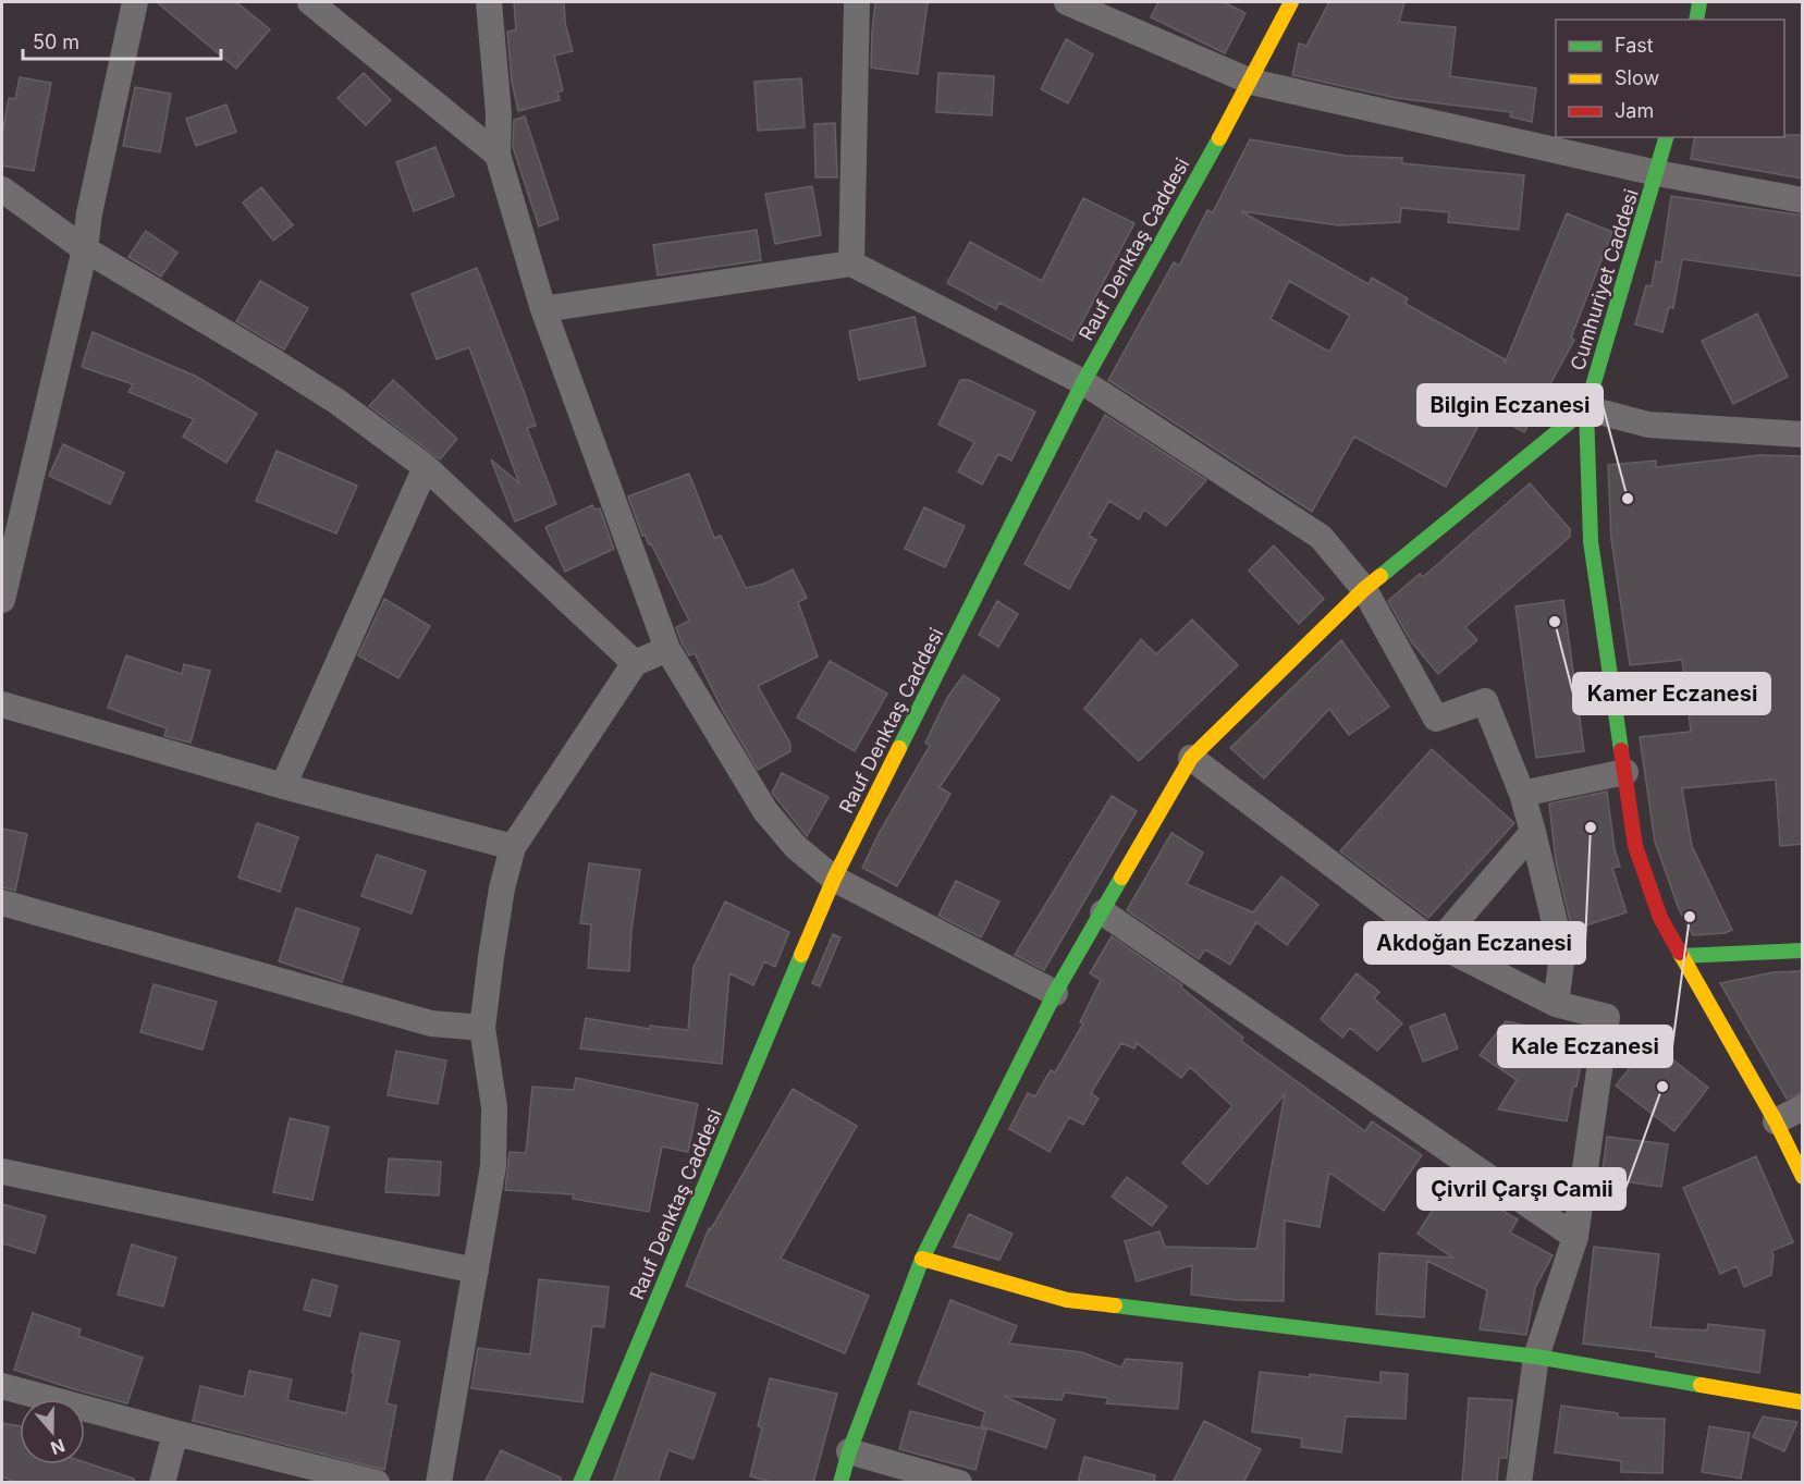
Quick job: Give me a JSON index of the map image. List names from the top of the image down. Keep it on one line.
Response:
{"streets":{"street":["Rauf Denktaş Caddesi","Cumhuriyet Caddesi"]},"places":["Bilgin Eczanesi","Kamer Eczanesi","Akdoğan Eczanesi","Kale Eczanesi","Çivril Çarşı Camii"],"legend":["Fast","Slow","Jam"],"scale_bar":"50 m","north":"bottom"}
